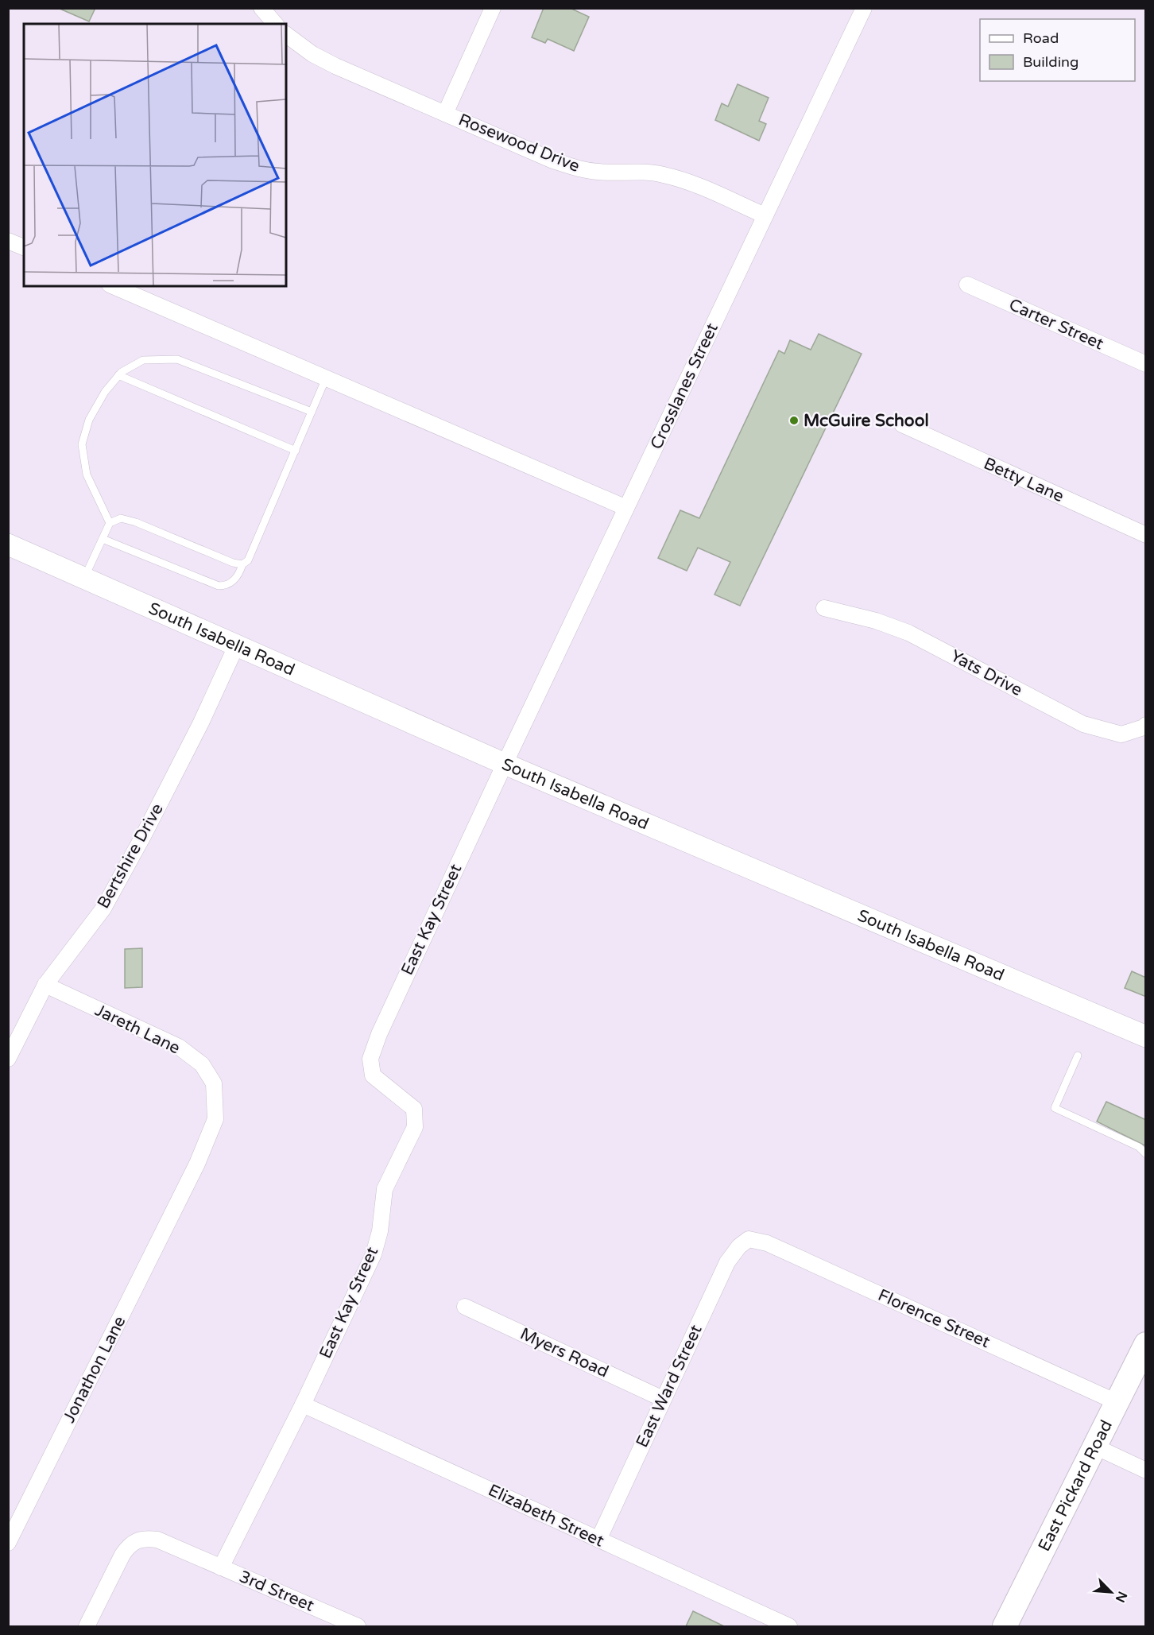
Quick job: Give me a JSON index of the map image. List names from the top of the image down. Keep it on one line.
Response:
{"streets":{"main road":["South Isabella Road","East Pickard Road"],"street":["Rosewood Drive","Carter Street","Crosslanes Street","Betty Lane","Yats Drive","Bertshire Drive","East Kay Street","Jareth Lane","Florence Street","Myers Road","Jonathon Lane","East Ward Street","Elizabeth Street","3rd Street"]},"crossings":[["Rosewood Drive","Crosslanes Street"],["Crosslanes Street","South Isabella Road"],["Crosslanes Street","East Kay Street"],["South Isabella Road","Bertshire Drive"],["South Isabella Road","East Kay Street"],["Bertshire Drive","Jareth Lane"],["East Kay Street","Elizabeth Street"],["East Kay Street","3rd Street"],["Jareth Lane","Jonathon Lane"],["Florence Street","East Ward Street"],["Florence Street","East Pickard Road"],["Myers Road","East Ward Street"],["East Ward Street","Elizabeth Street"]],"places":["McGuire School"],"legend":["Road","Building"],"north":"bottom right"}
